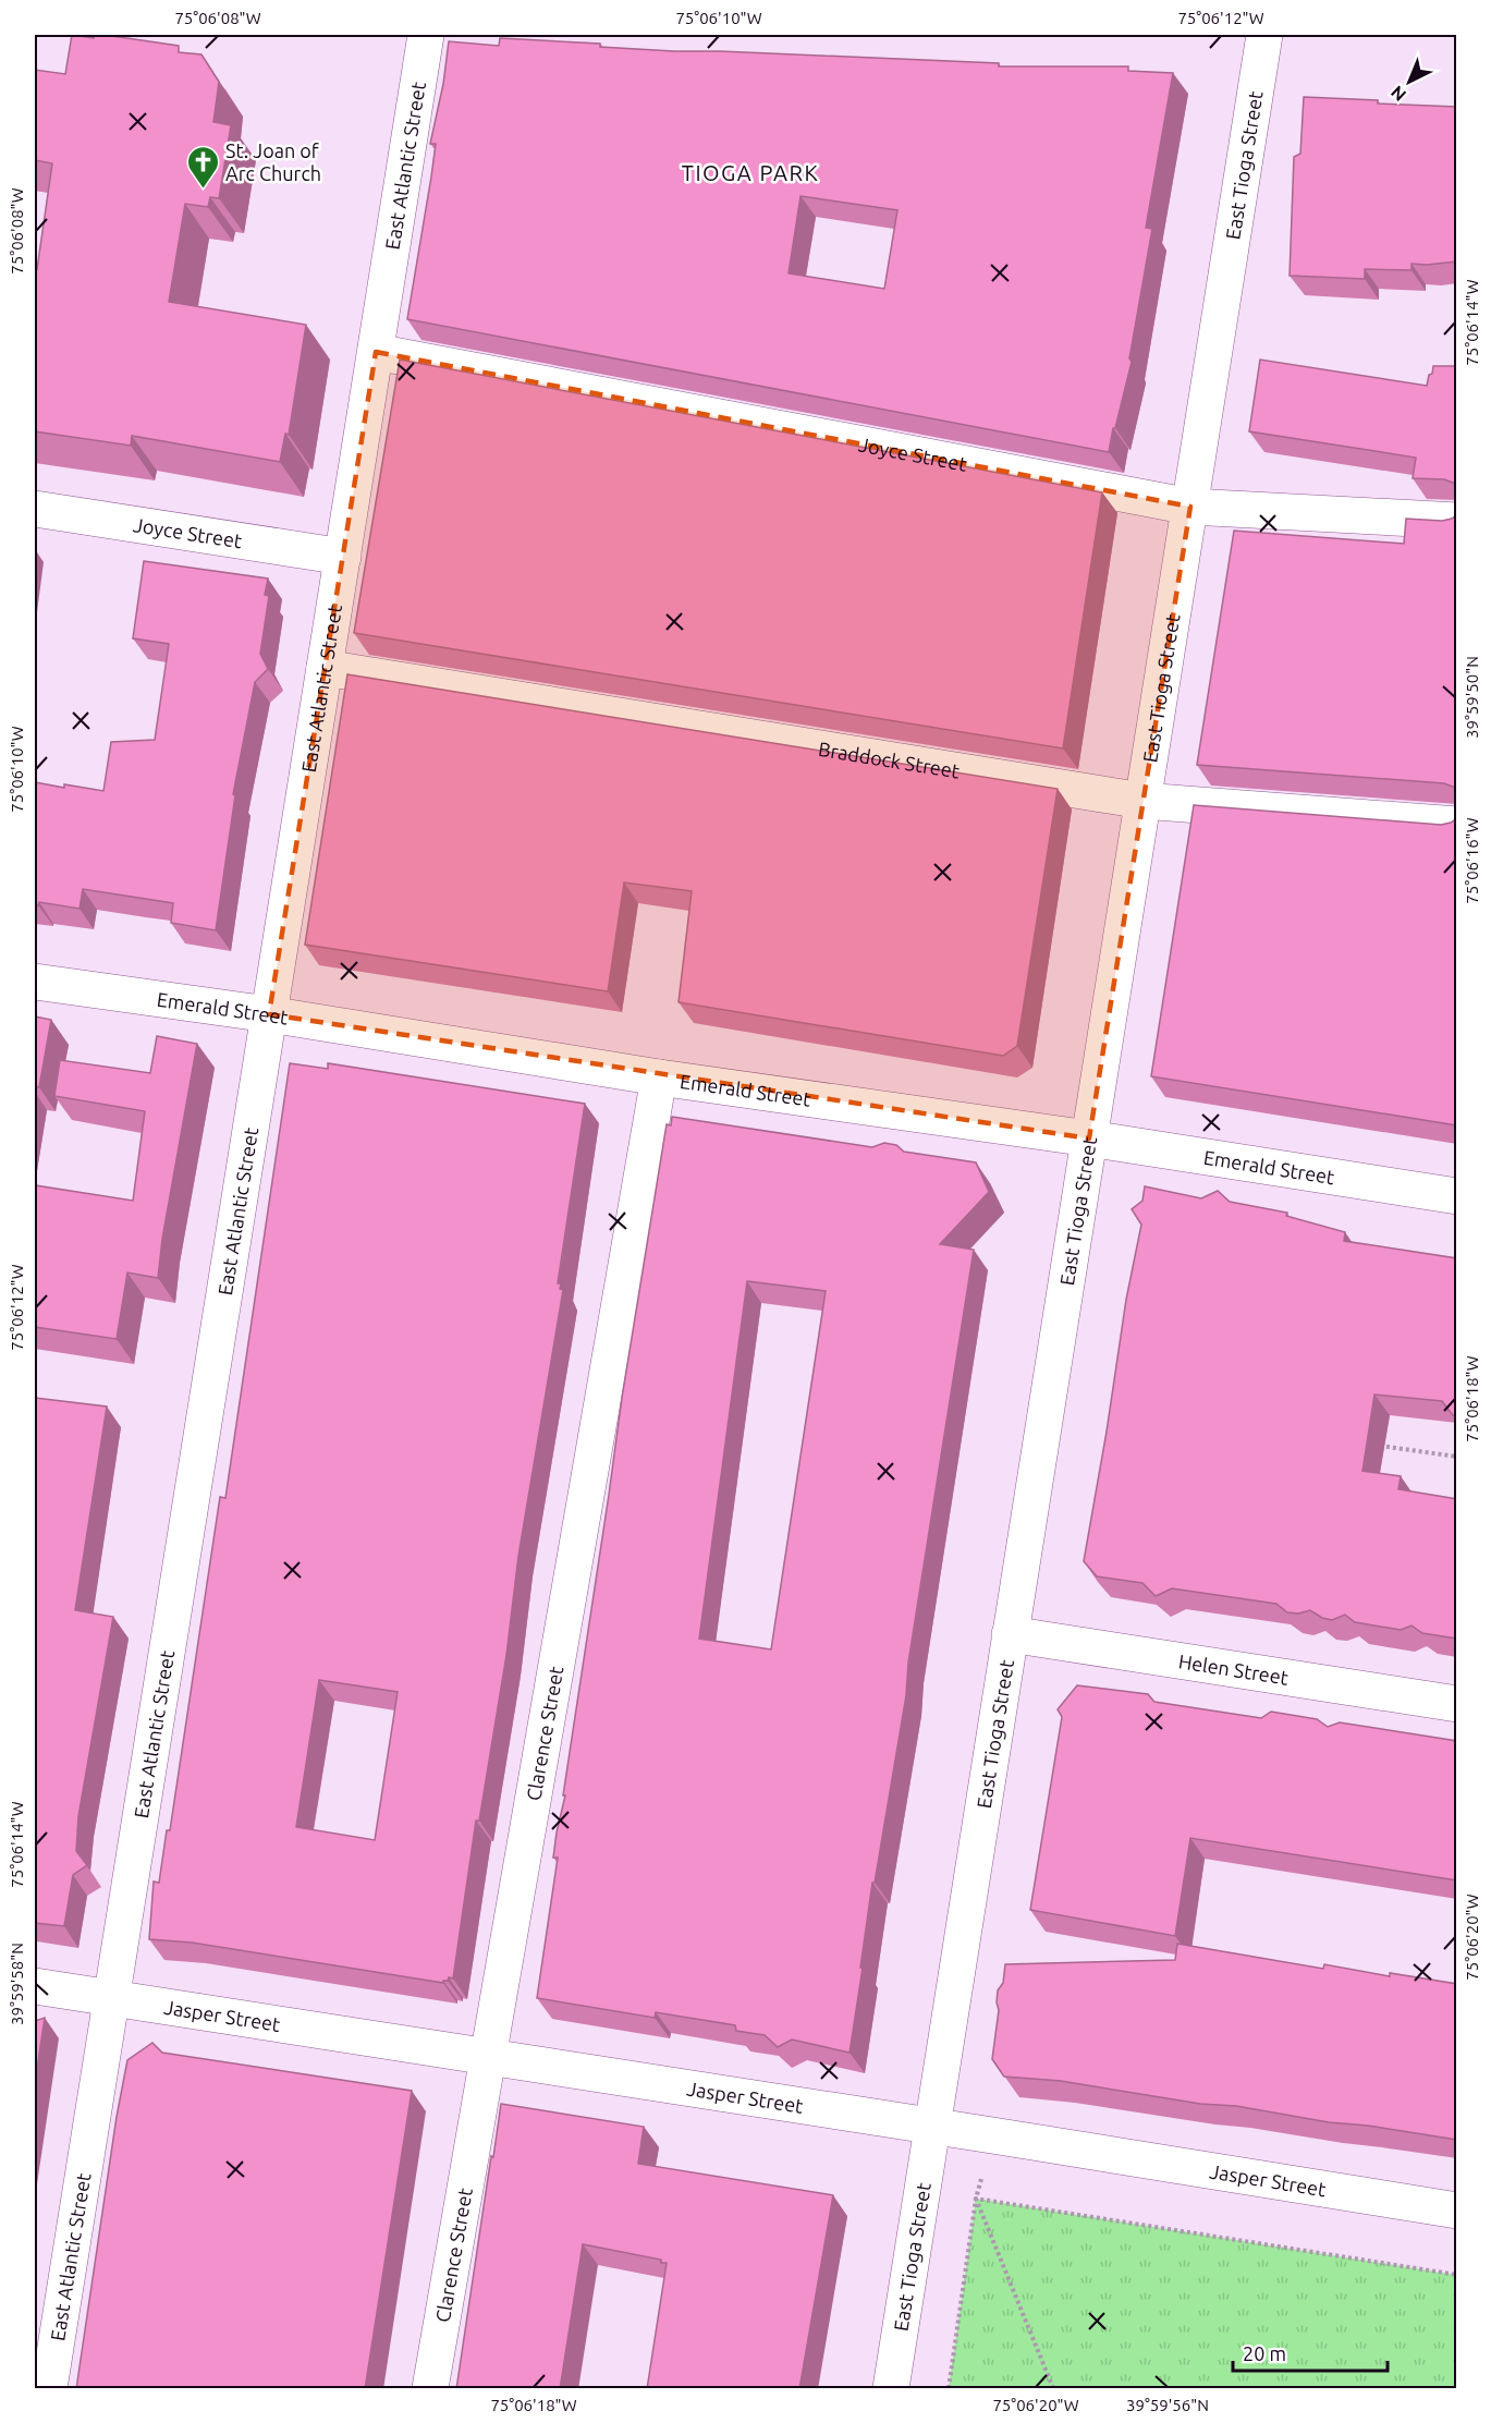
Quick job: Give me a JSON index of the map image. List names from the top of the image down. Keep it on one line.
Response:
{"streets":{"street":["East Atlantic Street","East Tioga Street","Joyce Street","Braddock Street","Emerald Street","Helen Street","Clarence Street","Jasper Street"]},"crossings":[["East Atlantic Street","Joyce Street"],["East Atlantic Street","Braddock Street"],["East Atlantic Street","Emerald Street"],["East Atlantic Street","Jasper Street"],["East Tioga Street","Joyce Street"],["East Tioga Street","Braddock Street"],["East Tioga Street","Emerald Street"],["East Tioga Street","Helen Street"],["East Tioga Street","Jasper Street"],["Emerald Street","Clarence Street"],["Clarence Street","Jasper Street"]],"districts":["TIOGA PARK"],"places":{"church":["St. Joan of Arc Church"]},"scale_bar":"20 m","north":"bottom left","coordinates":["75°06'08\"W","75°06'10\"W","75°06'12\"W","75°06'14\"W","39°59'50\"N","75°06'16\"W","75°06'18\"W","75°06'20\"W","39°59'58\"N","39°59'56\"N"]}
